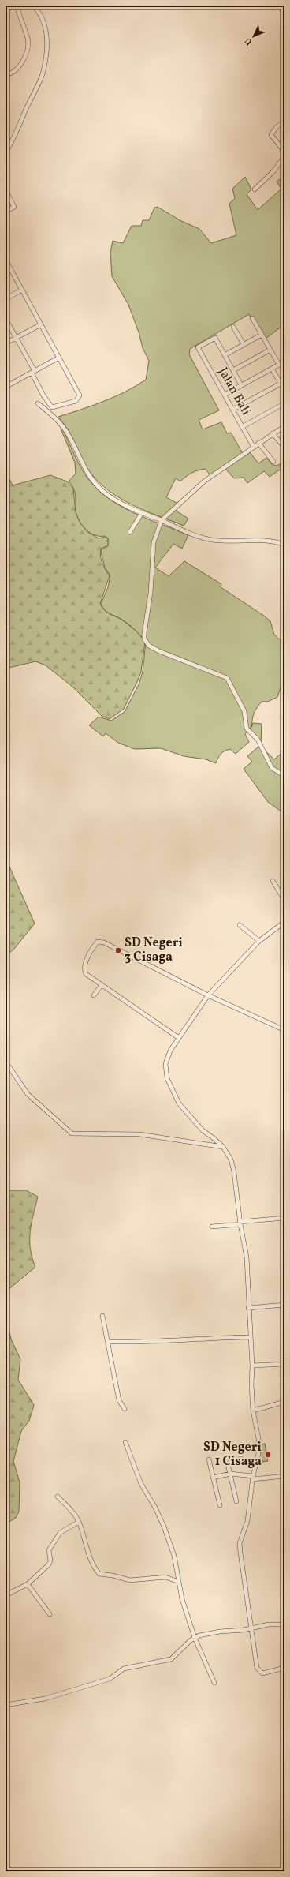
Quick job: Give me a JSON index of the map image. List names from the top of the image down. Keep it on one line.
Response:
{"streets":{"street":["Jalan Bali"]},"places":["SD Negeri 3 Cisaga","SD Negeri 1 Cisaga"],"north":"bottom left"}
